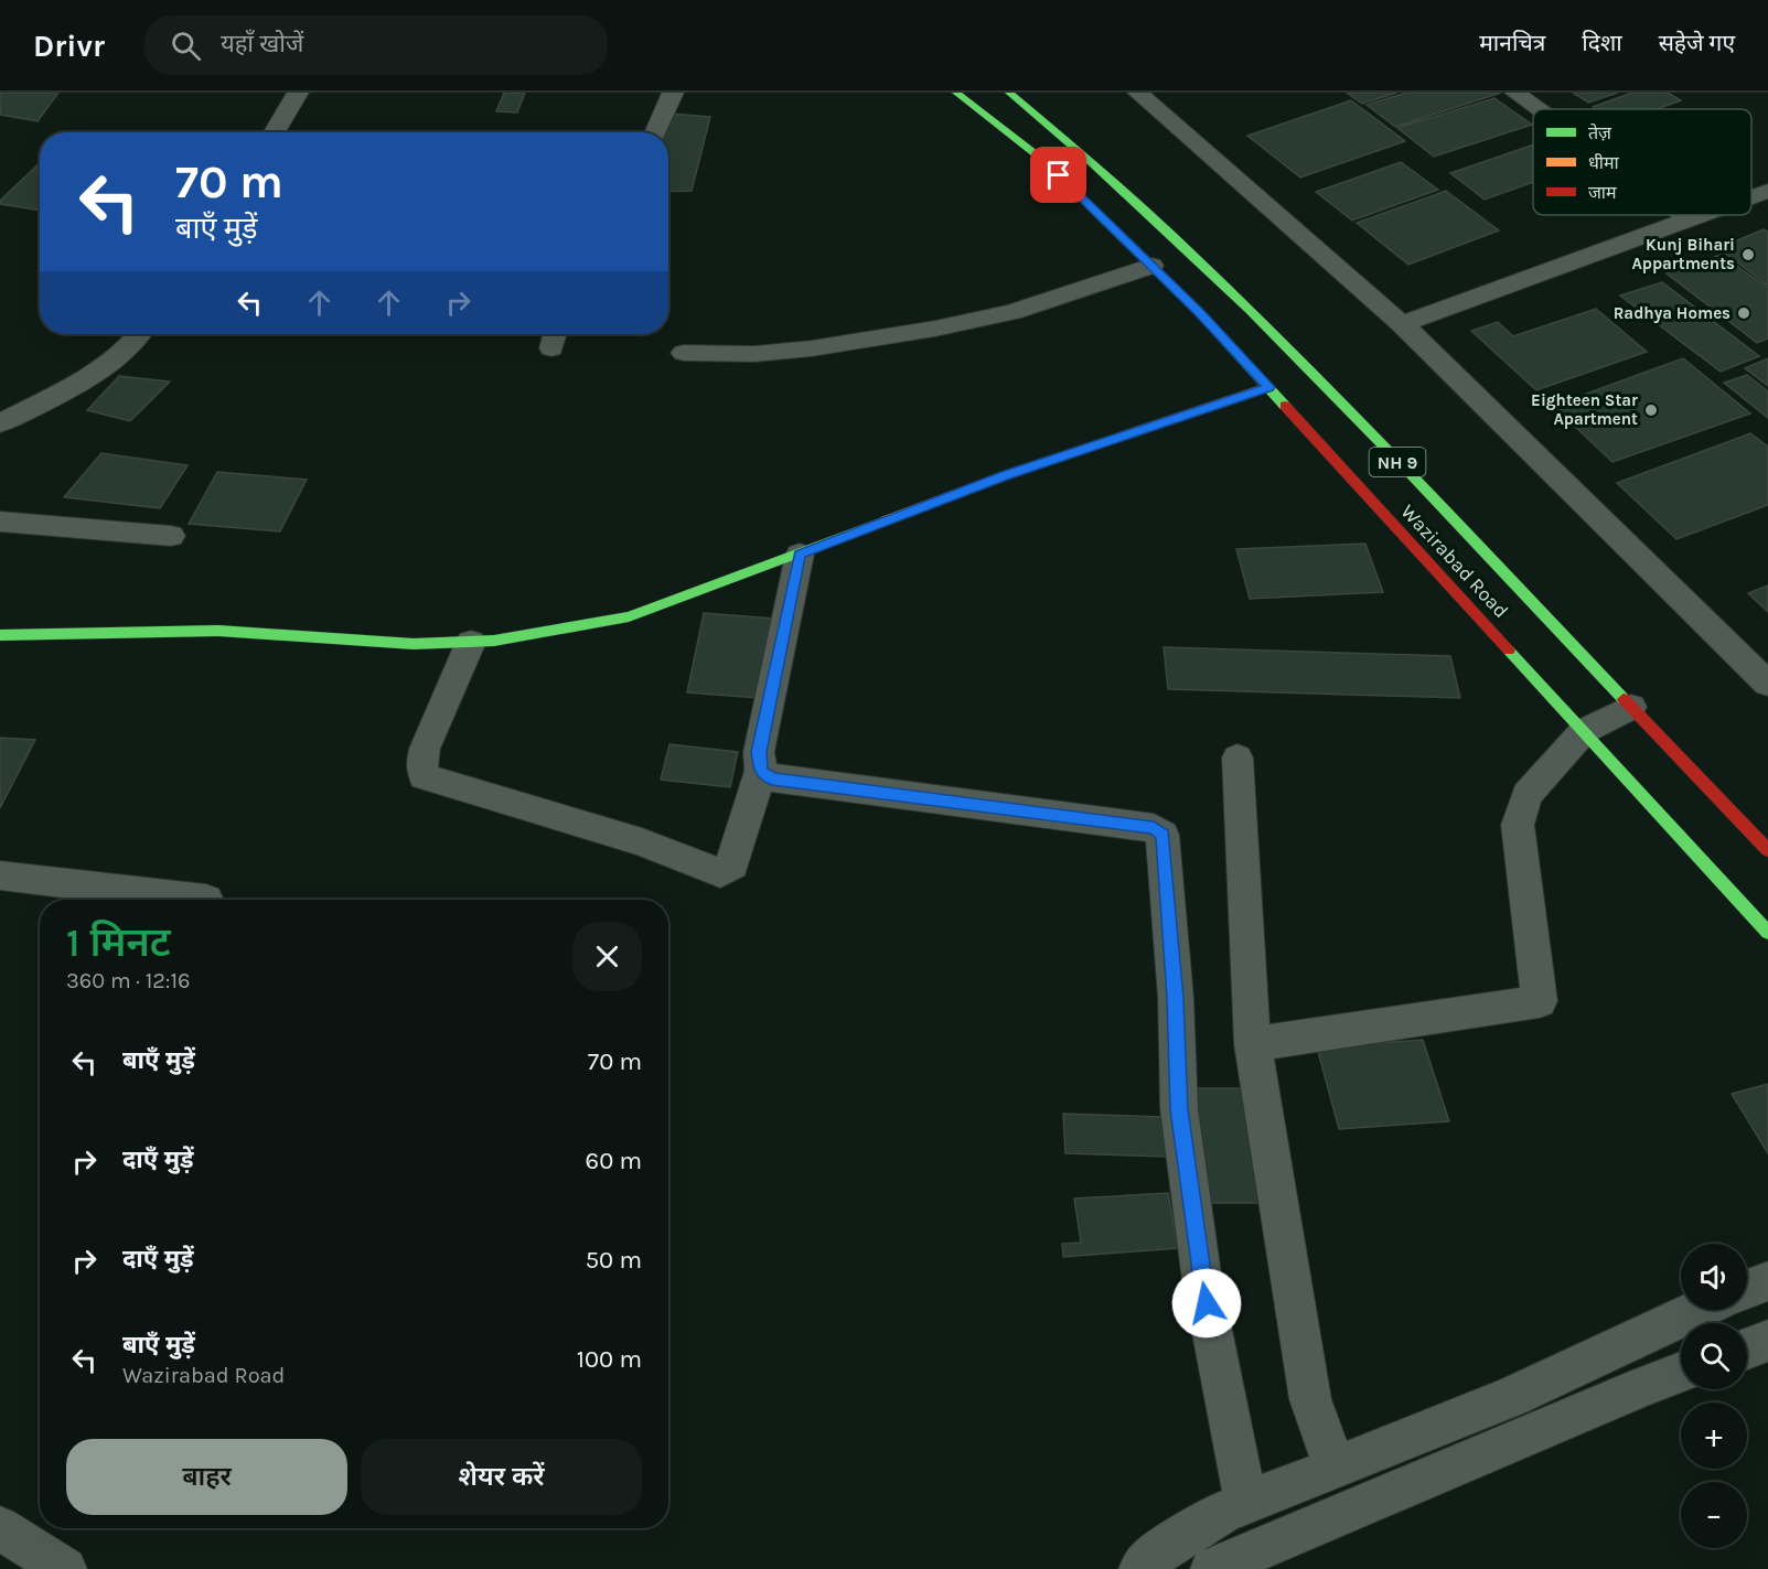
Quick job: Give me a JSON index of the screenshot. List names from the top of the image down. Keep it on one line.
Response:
{"streets":{"main road":["NH 9","Wazirabad Road"]},"places":["Kunj Bihari Appartments","Radhya Homes","Eighteen Star Apartment"],"legend":["तेज़","धीमा","जाम"],"page":{"header":"Drivr","search":"यहाँ खोजें","nav":["मानचित्र","दिशा","सहेजे गए"],"turn":["70 m","बाएँ मुड़ें"],"heading":["1 मिनट","360 m · 12:16"],"list":[{"name":"बाएँ मुड़ें","value":"70 m"},{"name":"दाएँ मुड़ें","value":"60 m"},{"name":"दाएँ मुड़ें","value":"50 m"},{"name":"बाएँ मुड़ें","note":"Wazirabad Road","value":"100 m"}],"map_buttons":["+","−"],"buttons":["बाहर","शेयर करें"]}}
